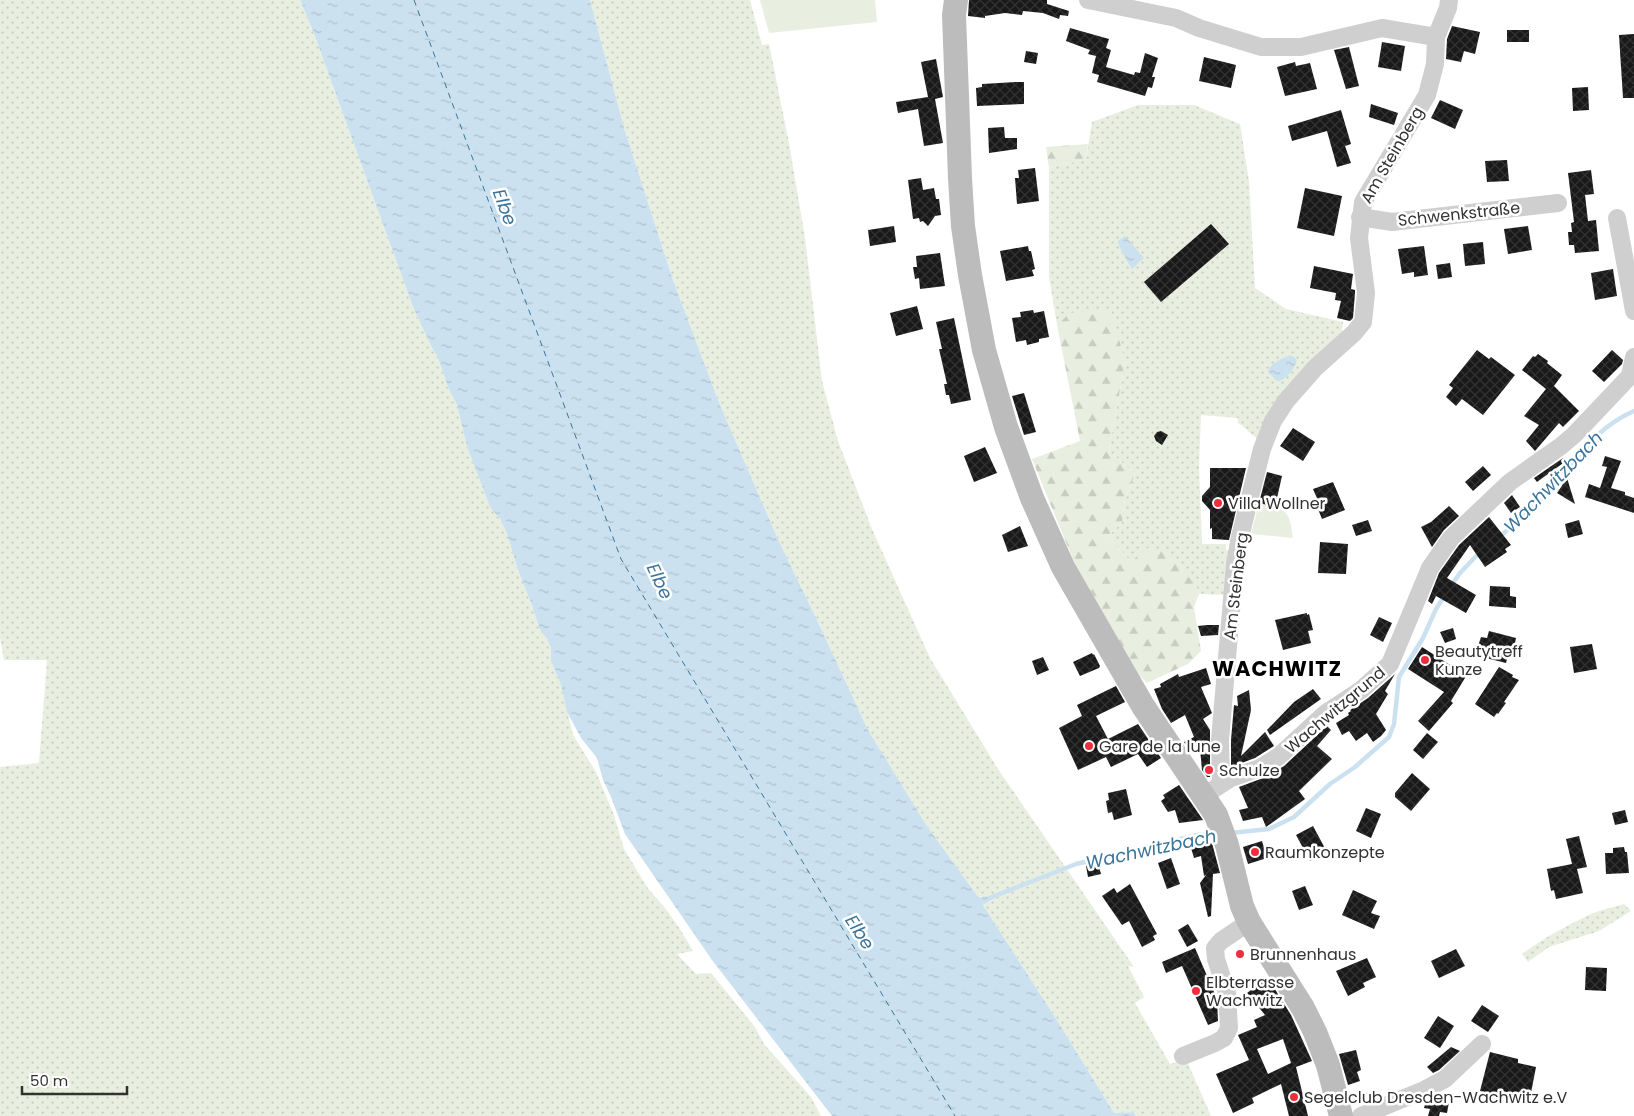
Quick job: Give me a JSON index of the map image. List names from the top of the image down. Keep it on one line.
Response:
{"streets":{"street":["Am Steinberg","Schwenkstraße","Wachwitzgrund"]},"crossings":[["Am Steinberg","Schwenkstraße"],["Am Steinberg","Wachwitzgrund"]],"districts":["WACHWITZ"],"water":["Elbe","Wachwitzbach"],"places":["Villa Wollner","Beautytreff Kunze","Gare de la lune","Schulze","Raumkonzepte","Brunnenhaus","Elbterrasse Wachwitz","Segelclub Dresden-Wachwitz e.V"],"scale_bar":"50 m"}
